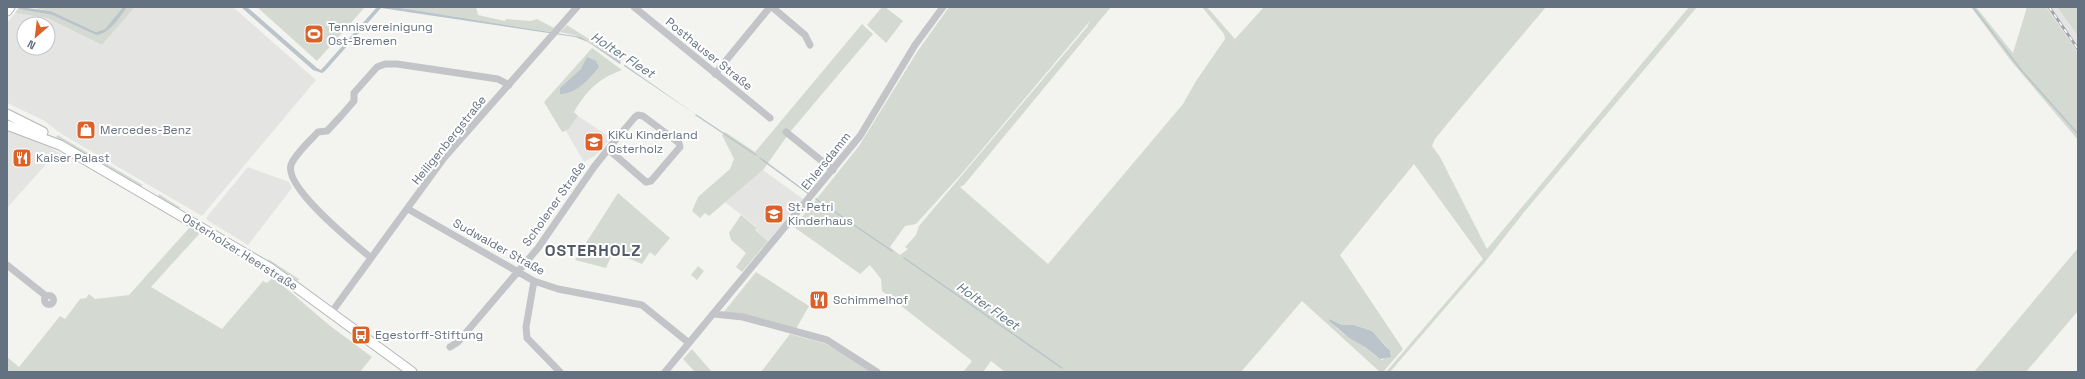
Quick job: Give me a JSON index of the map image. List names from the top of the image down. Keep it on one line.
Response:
{"streets":{"main road":["Osterholzer Heerstraße"],"street":["Posthauser Straße","Heiligenbergstraße","Ehlersdamm","Scholener Straße","Sudwalder Straße"]},"crossings":[["Heiligenbergstraße","Sudwalder Straße"],["Heiligenbergstraße","Osterholzer Heerstraße"],["Ehlersdamm","Sudwalder Straße"],["Scholener Straße","Sudwalder Straße"]],"districts":["OSTERHOLZ"],"water":["Holter Fleet"],"places":{"sports":["Tennisvereinigung Ost-Bremen"],"shop":["Mercedes-Benz"],"school or university":["KiKu Kinderland Osterholz","St. Petri Kinderhaus"],"restaurant":["Kaiser Palast","Schimmelhof"],"bus stop":["Egestorff-Stiftung"]},"north":"bottom left"}
